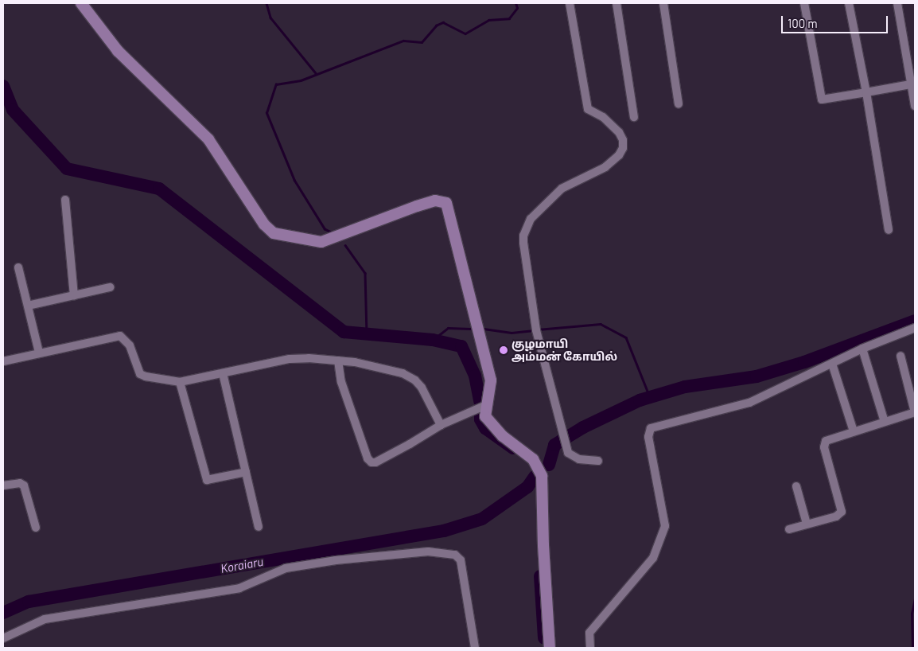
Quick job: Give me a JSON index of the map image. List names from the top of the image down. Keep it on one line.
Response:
{"water":["Koraiaru"],"places":["குழமாயி அம்மன் கோயில்"],"scale_bar":"100 m"}
